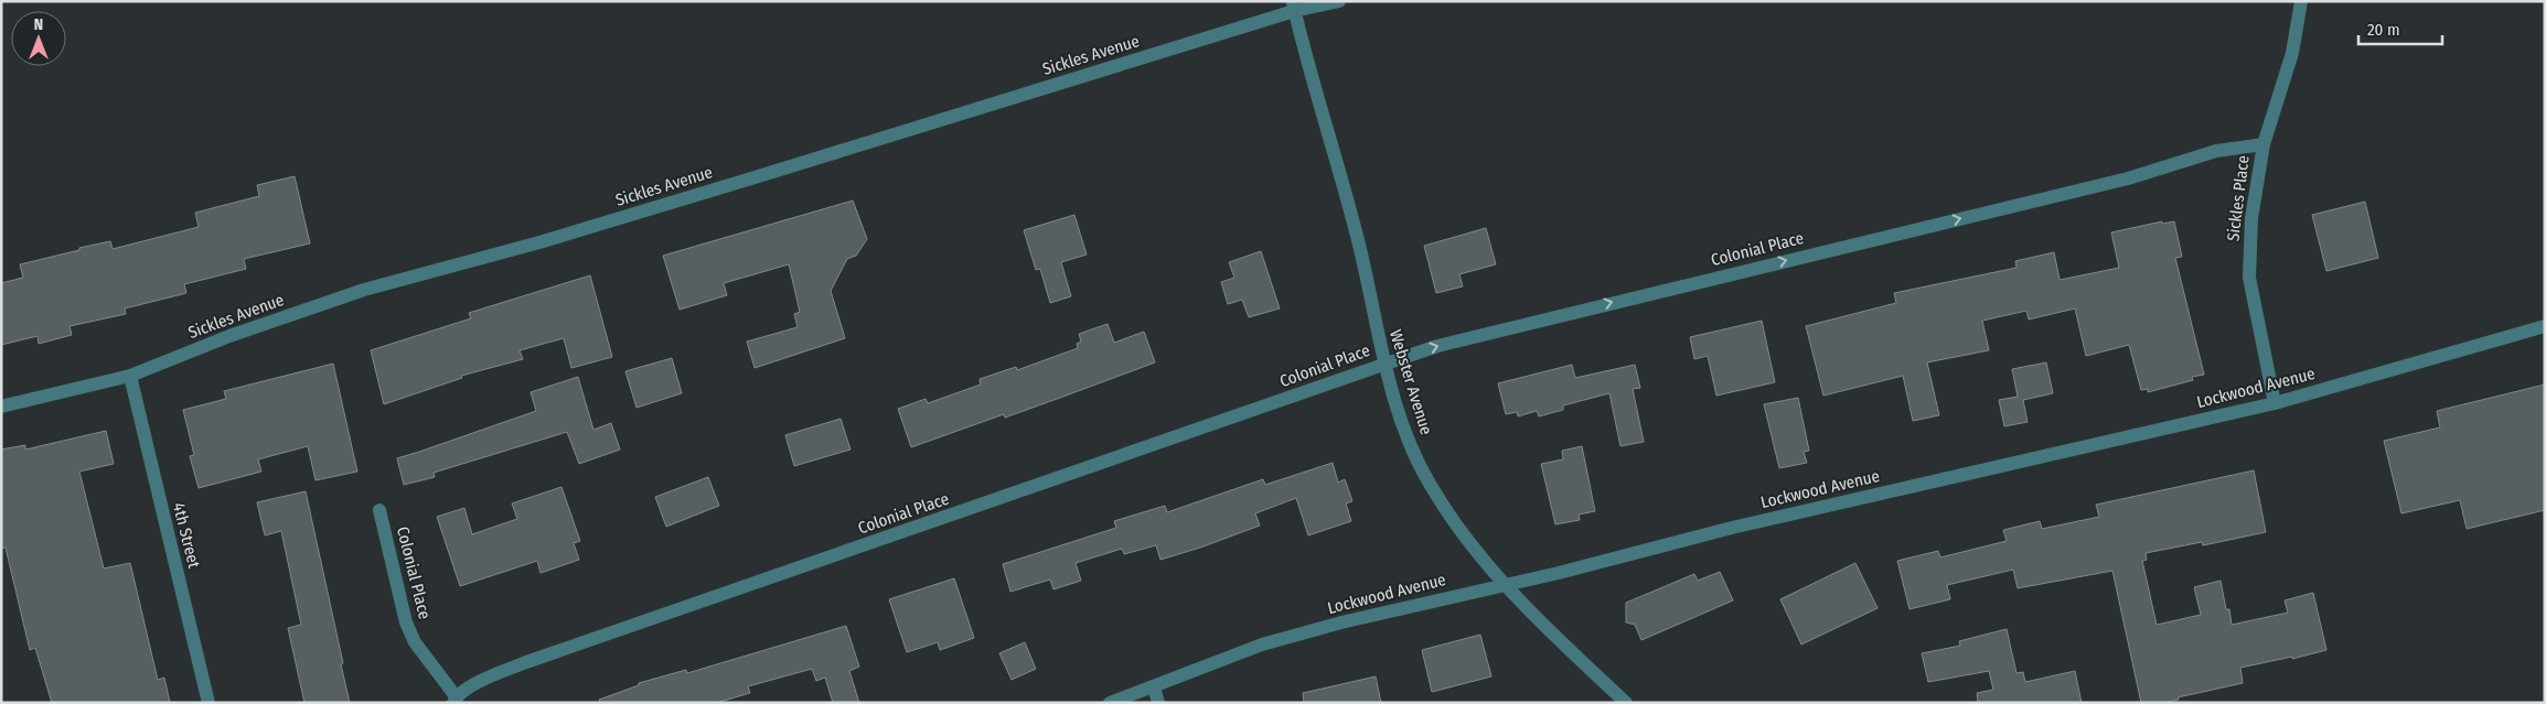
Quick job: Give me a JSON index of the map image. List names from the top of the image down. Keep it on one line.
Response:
{"streets":{"street":["Sickles Avenue","Sickles Place","Colonial Place","Webster Avenue","Lockwood Avenue","4th Street"]},"crossings":[["Sickles Avenue","Webster Avenue"],["Sickles Avenue","4th Street"],["Sickles Place","Colonial Place"],["Sickles Place","Lockwood Avenue"],["Colonial Place","Webster Avenue"],["Webster Avenue","Lockwood Avenue"]],"one_way":["Colonial Place"],"scale_bar":"20 m","north":"top"}
